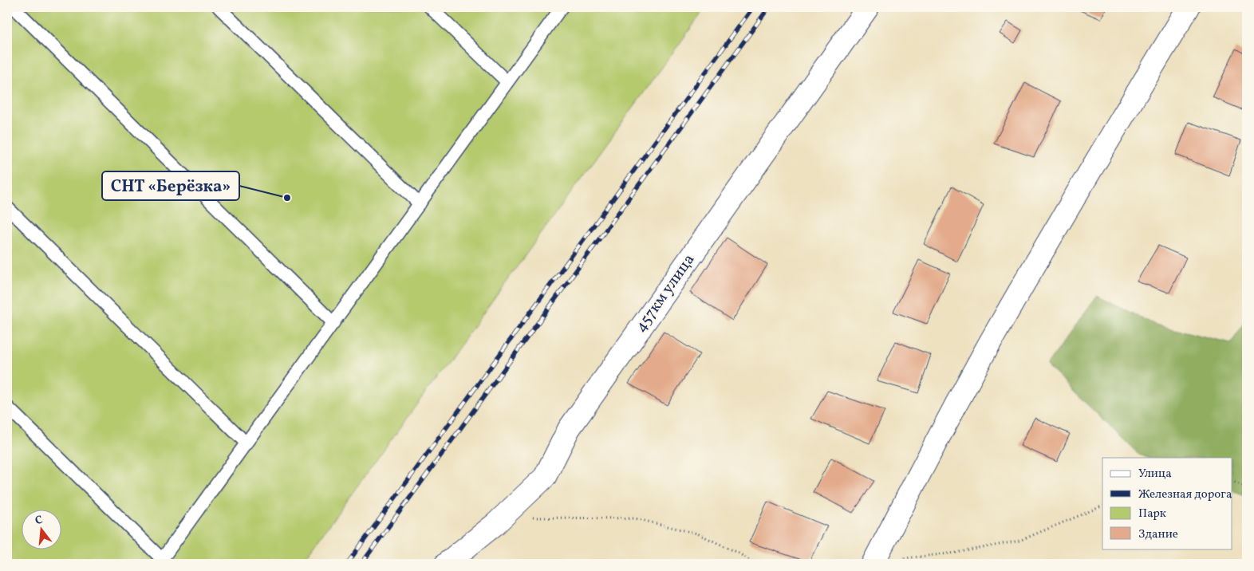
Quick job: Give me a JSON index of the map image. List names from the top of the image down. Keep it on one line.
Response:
{"streets":{"street":["457км улица"]},"places":["СНТ «Берёзка»"],"legend":["Улица","Железная дорога","Парк","Здание"],"north":"top"}
